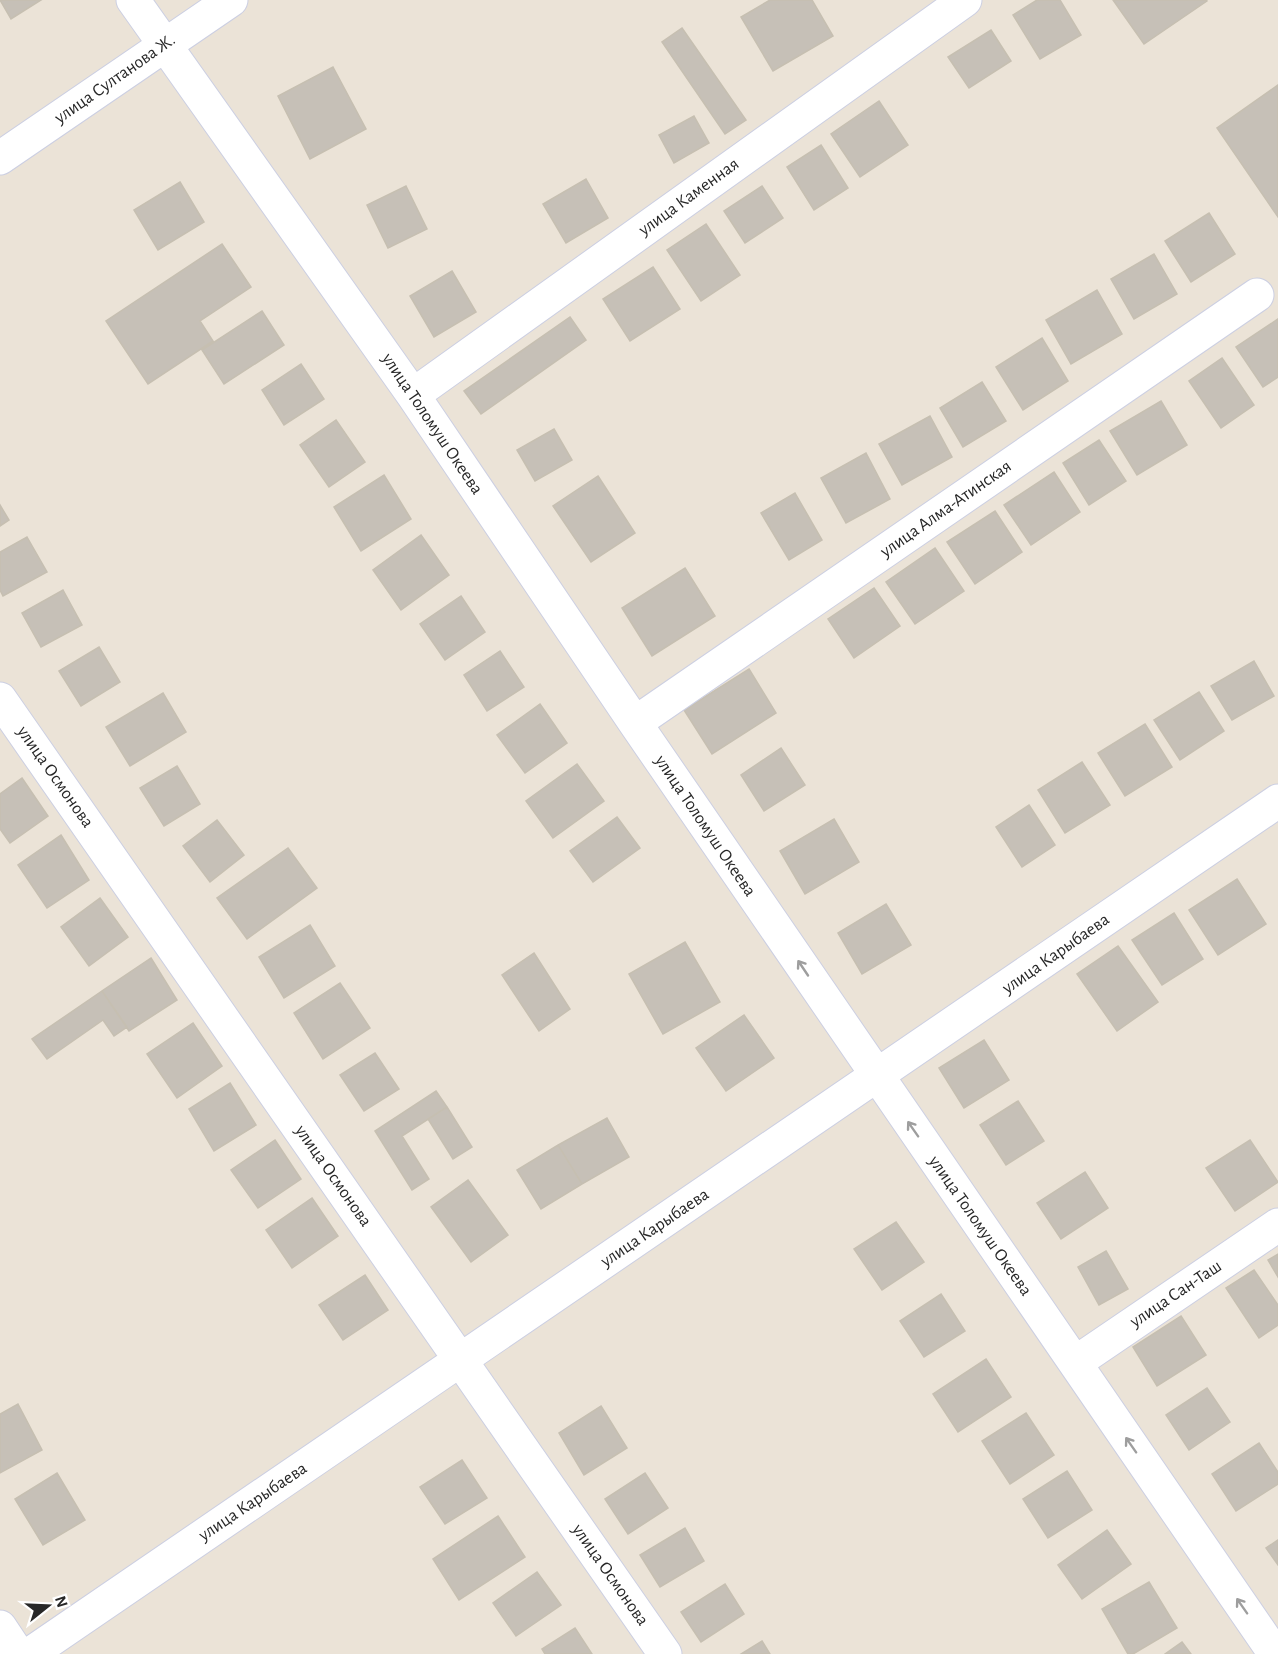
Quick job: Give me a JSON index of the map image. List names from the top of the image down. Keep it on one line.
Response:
{"streets":{"street":["улица Султанова Ж.","улица Каменная","улица Толомуш Океева","улица Алма-Атинская","улица Осмонова","улица Карыбаева","улица Сан-Таш"]},"crossings":[["улица Султанова Ж.","улица Толомуш Океева"],["улица Каменная","улица Толомуш Океева"],["улица Толомуш Океева","улица Алма-Атинская"],["улица Толомуш Океева","улица Карыбаева"],["улица Толомуш Океева","улица Сан-Таш"],["улица Осмонова","улица Карыбаева"]],"one_way":["улица Толомуш Океева"],"north":"right"}
